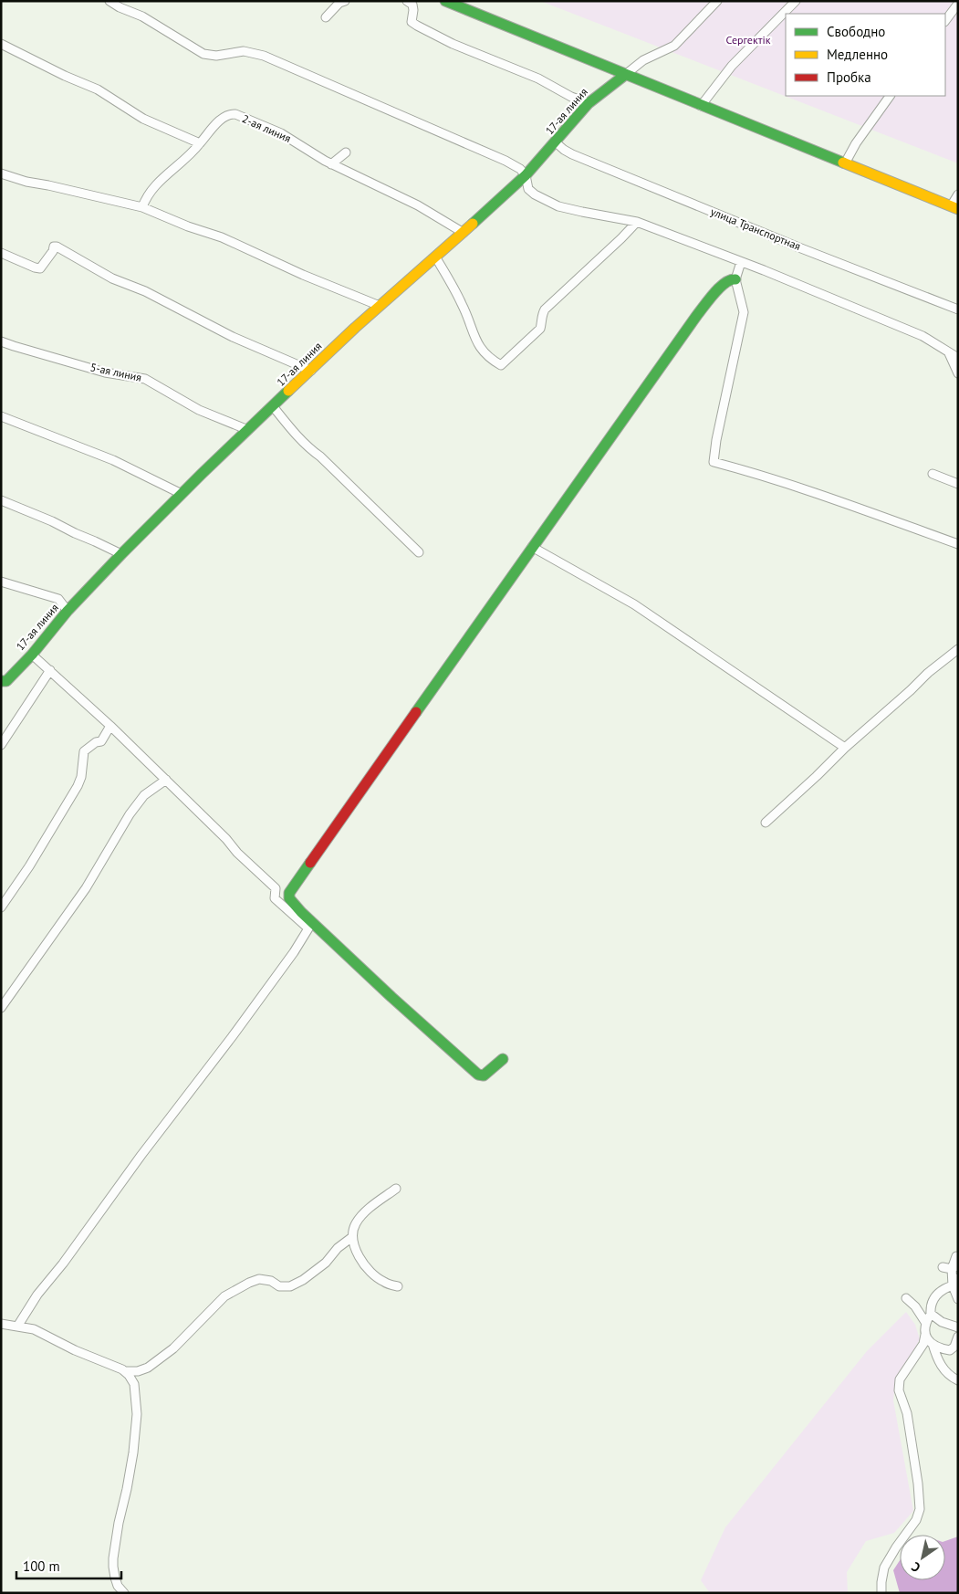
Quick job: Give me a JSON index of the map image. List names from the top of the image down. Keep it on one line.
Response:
{"streets":{"street":["17-ая линия","2-ая линия","улица Транспортная","5-ая линия"]},"crossings":[["17-ая линия","2-ая линия"],["17-ая линия","улица Транспортная"],["17-ая линия","5-ая линия"]],"parks":["Сергектік"],"legend":["Свободно","Медленно","Пробка"],"scale_bar":"100 m","north":"bottom left"}
